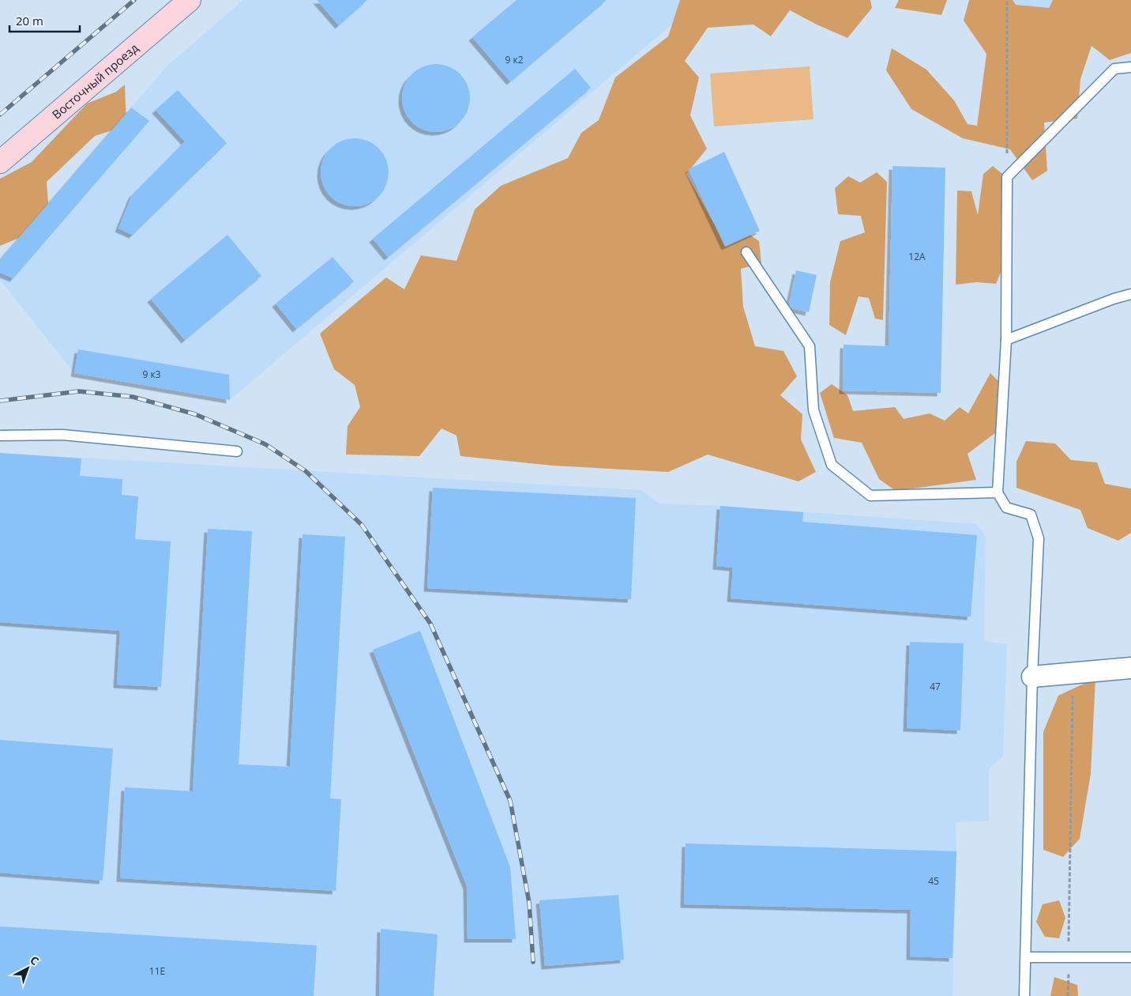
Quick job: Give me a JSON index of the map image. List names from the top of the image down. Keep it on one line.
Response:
{"streets":{"street":["Восточный проезд"]},"house_numbers":["9 к2","12А","9 к3","47","45","11Е"],"scale_bar":"20 m","north":"top right"}
